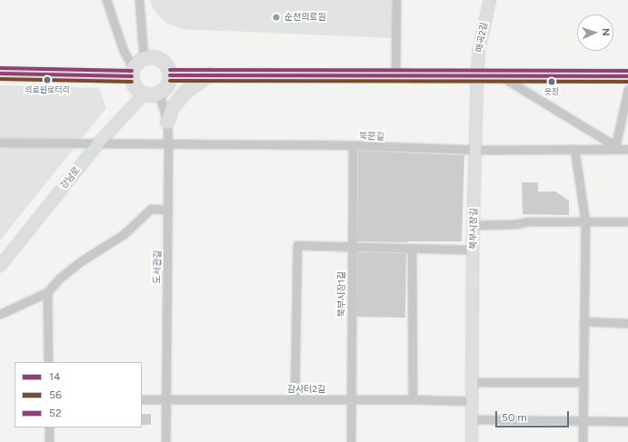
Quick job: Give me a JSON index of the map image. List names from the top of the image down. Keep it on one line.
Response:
{"streets":{"street":["매곡2길","북문길","강남로","북부시장길","도서관길","북부시장1길","감사터2길"]},"crossings":[["매곡2길","북부시장길"],["북문길","강남로"],["북문길","북부시장길"],["북문길","도서관길"],["북문길","북부시장1길"],["강남로","도서관길"],["북부시장길","감사터2길"],["도서관길","감사터2길"],["북부시장1길","감사터2길"]],"places":["순천의료원","의료원로터리","웃장"],"lines":["transit line 52","transit line 14","transit line 56"],"legend":["14","56","52"],"scale_bar":"50 m","north":"right"}
